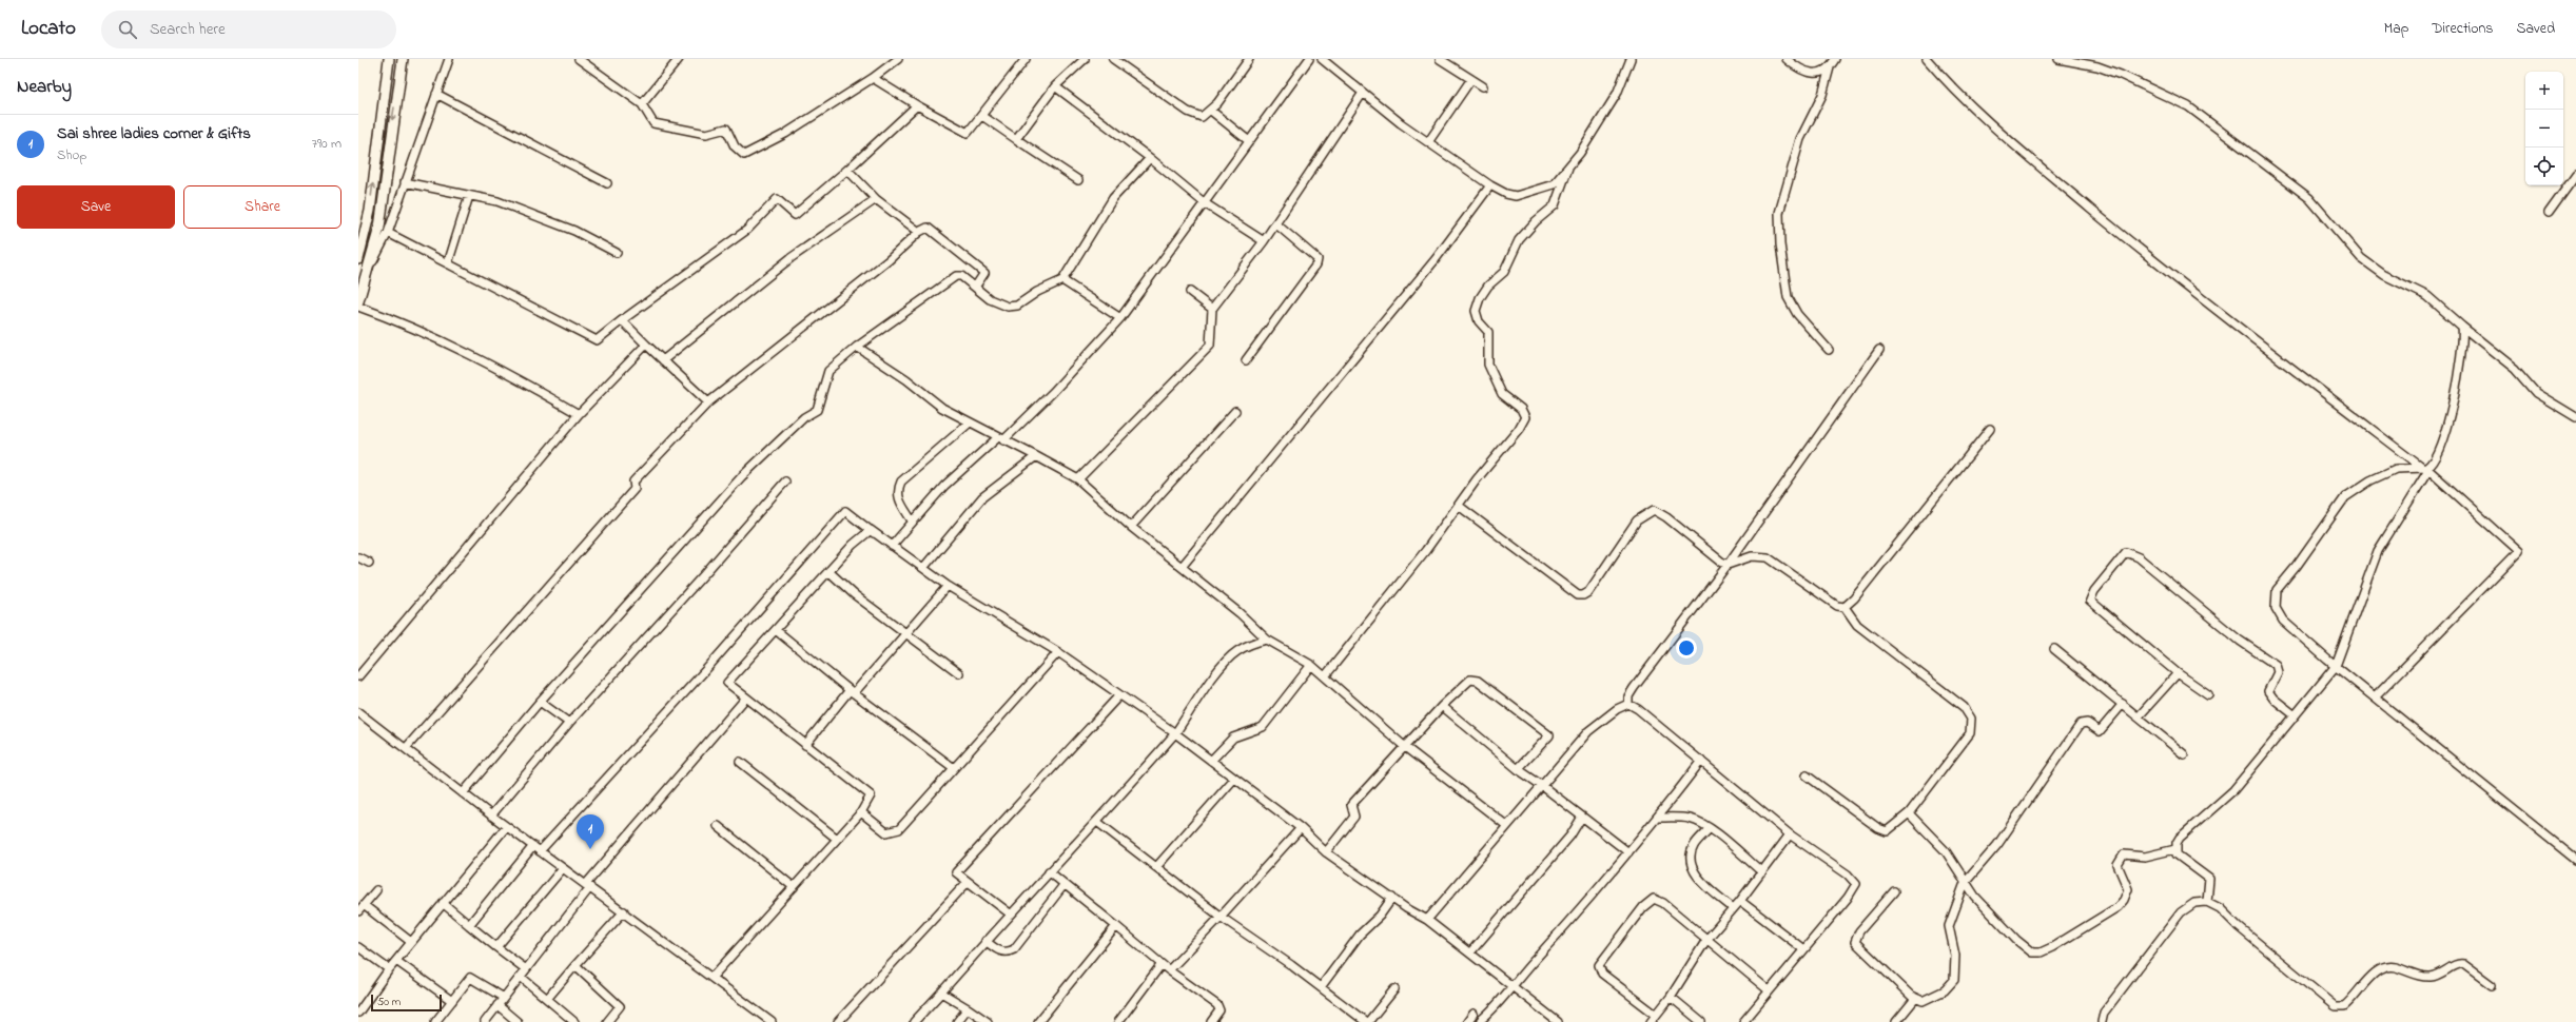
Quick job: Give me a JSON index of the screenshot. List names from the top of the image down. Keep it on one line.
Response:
{"scale_bar":"50 m","page":{"header":"Locato","search":"Search here","nav":["Map","Directions","Saved"],"heading":"Nearby","map_buttons":["+","−"],"list":[{"mark":"1","name":"Sai shree ladies corner & Gifts","note":"Shop","value":"790 m"}],"buttons":["Save","Share"],"pins":"1","scale":"50 m"}}
